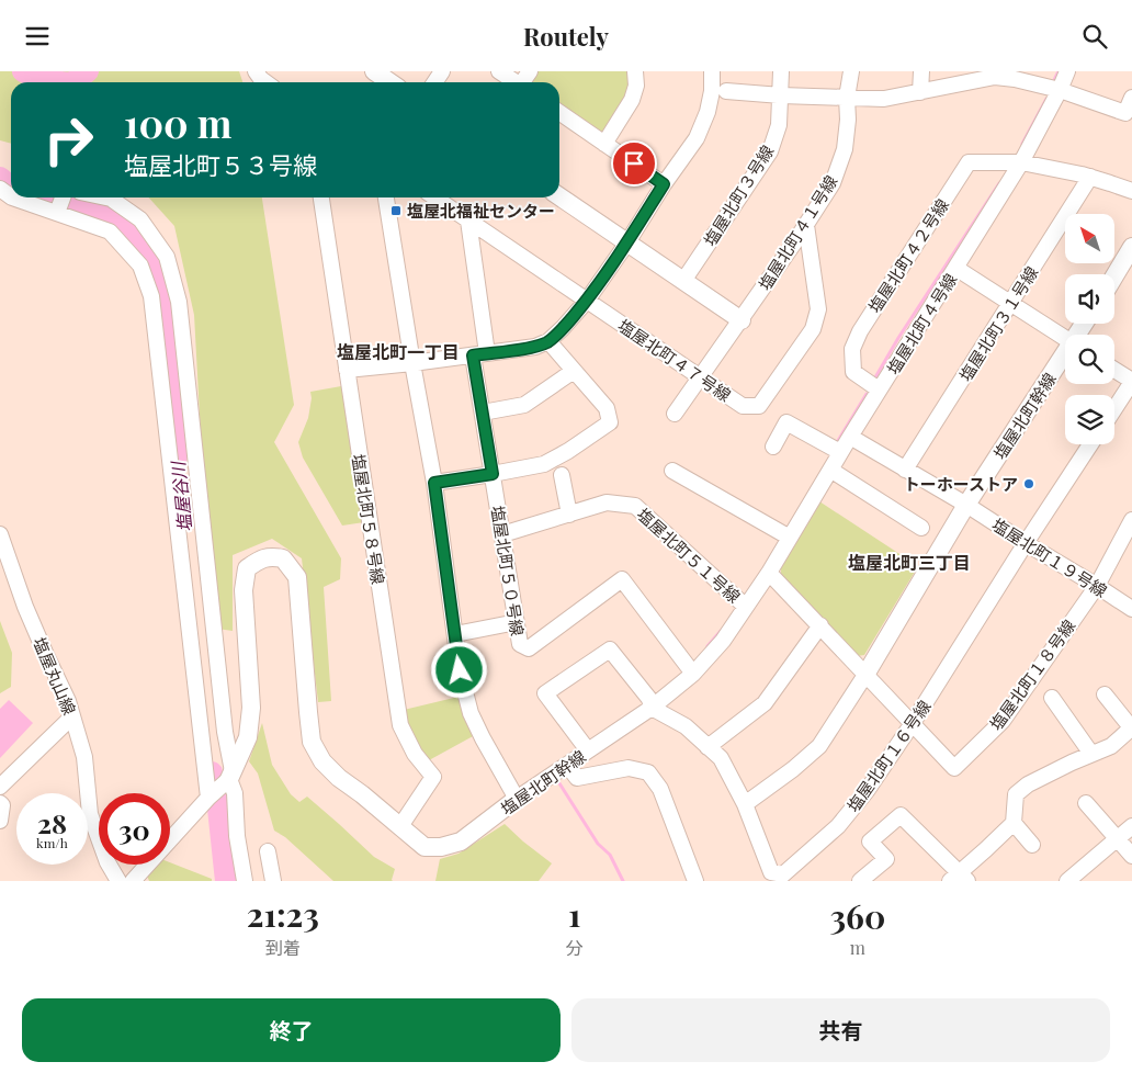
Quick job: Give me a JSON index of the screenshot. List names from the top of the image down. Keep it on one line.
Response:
{"streets":{"street":["塩屋北町３号線","塩屋北町４１号線","塩屋北町４２号線","塩屋北町４号線","塩屋北町３１号線","塩屋北町４７号線","塩屋北町幹線","塩屋北町５８号線","塩屋北町５１号線","塩屋北町１９号線","塩屋北町５０号線","塩屋北町１８号線","塩屋丸山線","塩屋北町１６号線"]},"crossings":[["塩屋北町４１号線","塩屋北町４７号線"],["塩屋北町４２号線","塩屋北町４号線"],["塩屋北町４号線","塩屋北町幹線"],["塩屋北町４号線","塩屋北町１９号線"],["塩屋北町３１号線","塩屋北町１９号線"],["塩屋北町４７号線","塩屋北町５０号線"],["塩屋北町幹線","塩屋北町５８号線"],["塩屋北町幹線","塩屋北町５１号線"],["塩屋北町幹線","塩屋北町１９号線"],["塩屋北町幹線","塩屋北町５０号線"],["塩屋北町幹線","塩屋北町１８号線"],["塩屋北町幹線","塩屋北町１６号線"],["塩屋北町５１号線","塩屋北町５０号線"],["塩屋北町１９号線","塩屋北町１８号線"],["塩屋北町１９号線","塩屋北町１６号線"],["塩屋北町１８号線","塩屋北町１６号線"]],"districts":["塩屋北町一丁目","塩屋北町三丁目"],"water":["塩屋谷川"],"places":{"transit":["塩屋北福祉センター"],"other":["トーホーストア"]},"north":"top left","page":{"header":"Routely","turn":["100 m","塩屋北町５３号線"],"speed":"28 km/h","limit":"30","eta":["21:23","到着","1","分","360","m"],"buttons":["終了","共有"]}}
